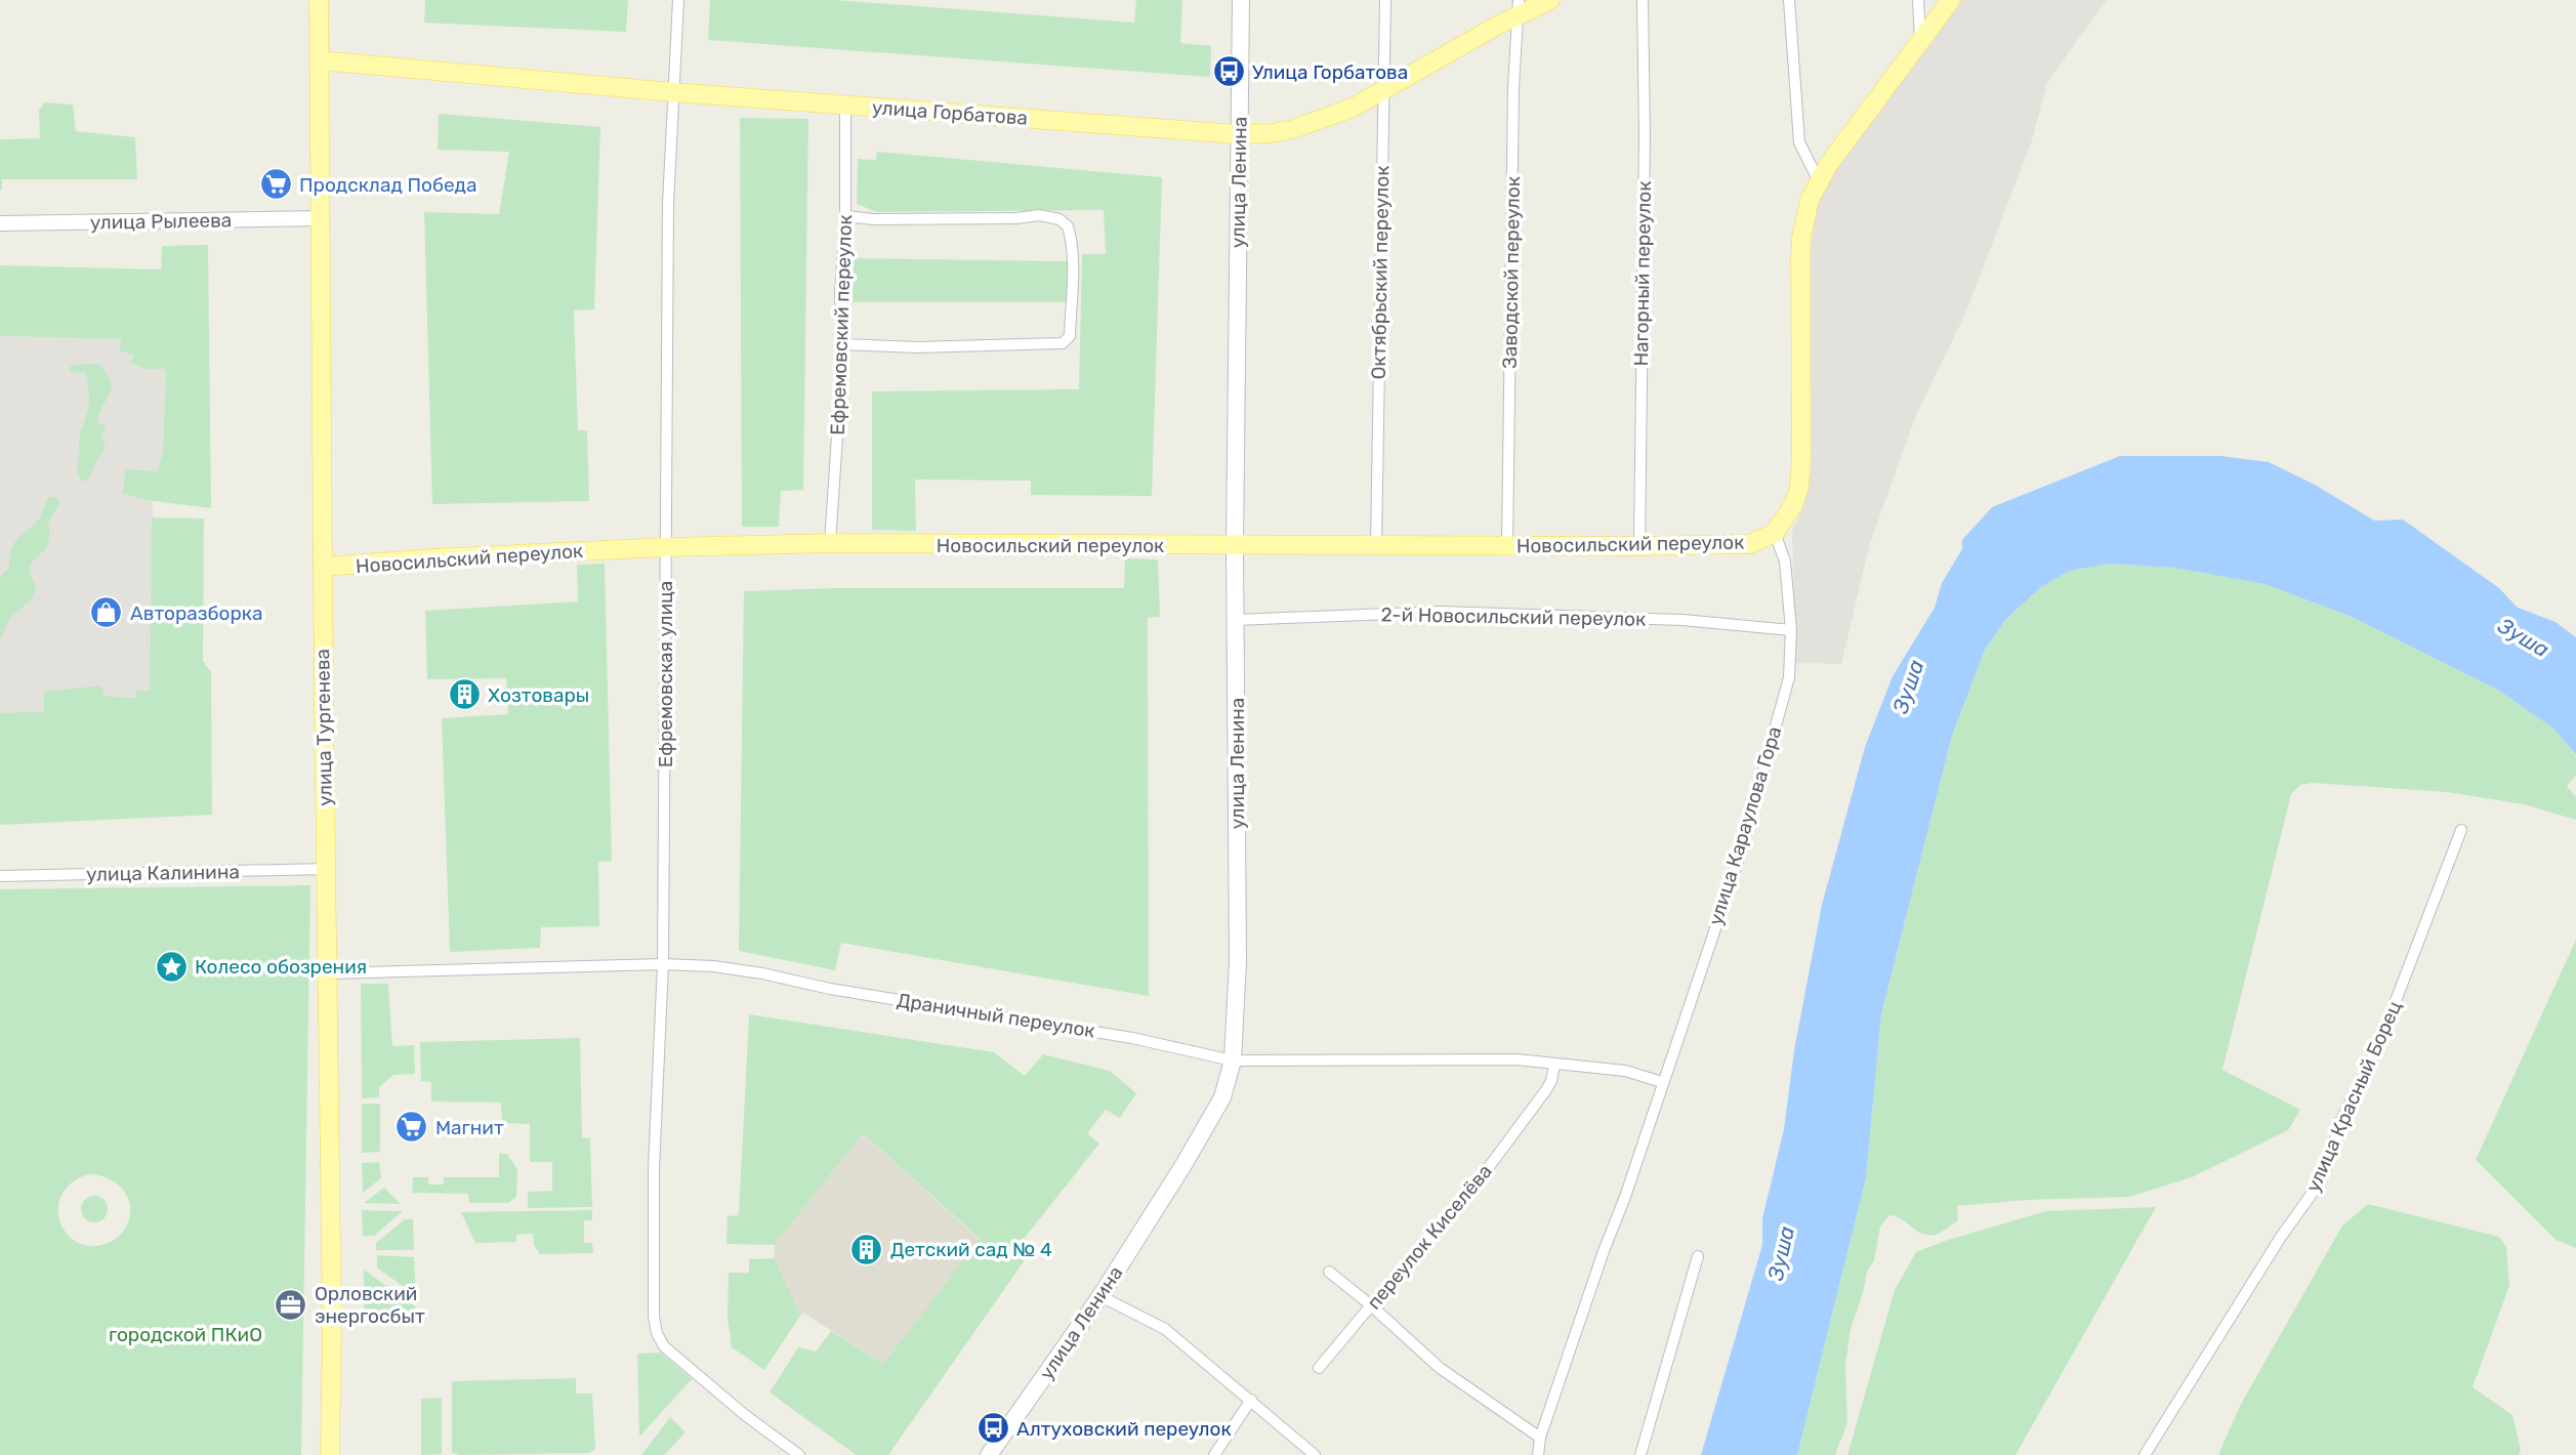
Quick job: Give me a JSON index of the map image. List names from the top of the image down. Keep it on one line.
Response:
{"streets":{"main road":["улица Горбатова","улица Ленина","Новосильский переулок","улица Тургенева"],"street":["улица Рылеева","Октябрьский переулок","Заводской переулок","Нагорный переулок","Ефремовский переулок","2-й Новосильский переулок","Ефремовская улица","улица Караулова Гора","улица Калинина","Драничный переулок","улица Красный Борец","переулок Киселёва"]},"crossings":[["улица Горбатова","улица Ленина"],["улица Горбатова","Октябрьский переулок"],["улица Горбатова","Заводской переулок"],["улица Горбатова","Ефремовский переулок"],["улица Горбатова","Ефремовская улица"],["улица Горбатова","улица Тургенева"],["улица Ленина","Новосильский переулок"],["улица Ленина","2-й Новосильский переулок"],["улица Ленина","Драничный переулок"],["улица Рылеева","улица Тургенева"],["Октябрьский переулок","Новосильский переулок"],["Заводской переулок","Новосильский переулок"],["Нагорный переулок","Новосильский переулок"],["Ефремовский переулок","Новосильский переулок"],["Новосильский переулок","Ефремовская улица"],["Новосильский переулок","улица Тургенева"],["Новосильский переулок","улица Караулова Гора"],["2-й Новосильский переулок","улица Караулова Гора"],["Ефремовская улица","Драничный переулок"],["улица Тургенева","улица Калинина"],["улица Тургенева","Драничный переулок"],["улица Караулова Гора","Драничный переулок"],["Драничный переулок","переулок Киселёва"]],"water":["Зуша"],"parks":["городской ПКиО"],"places":{"bus stop":["Улица Горбатова","Алтуховский переулок"],"supermarket":["Продсклад Победа","Магнит"],"shop":["Авторазборка"],"building":["Хозтовары","Детский сад № 4"],"place":["Колесо обозрения"],"office":["Орловский энергосбыт"]}}
